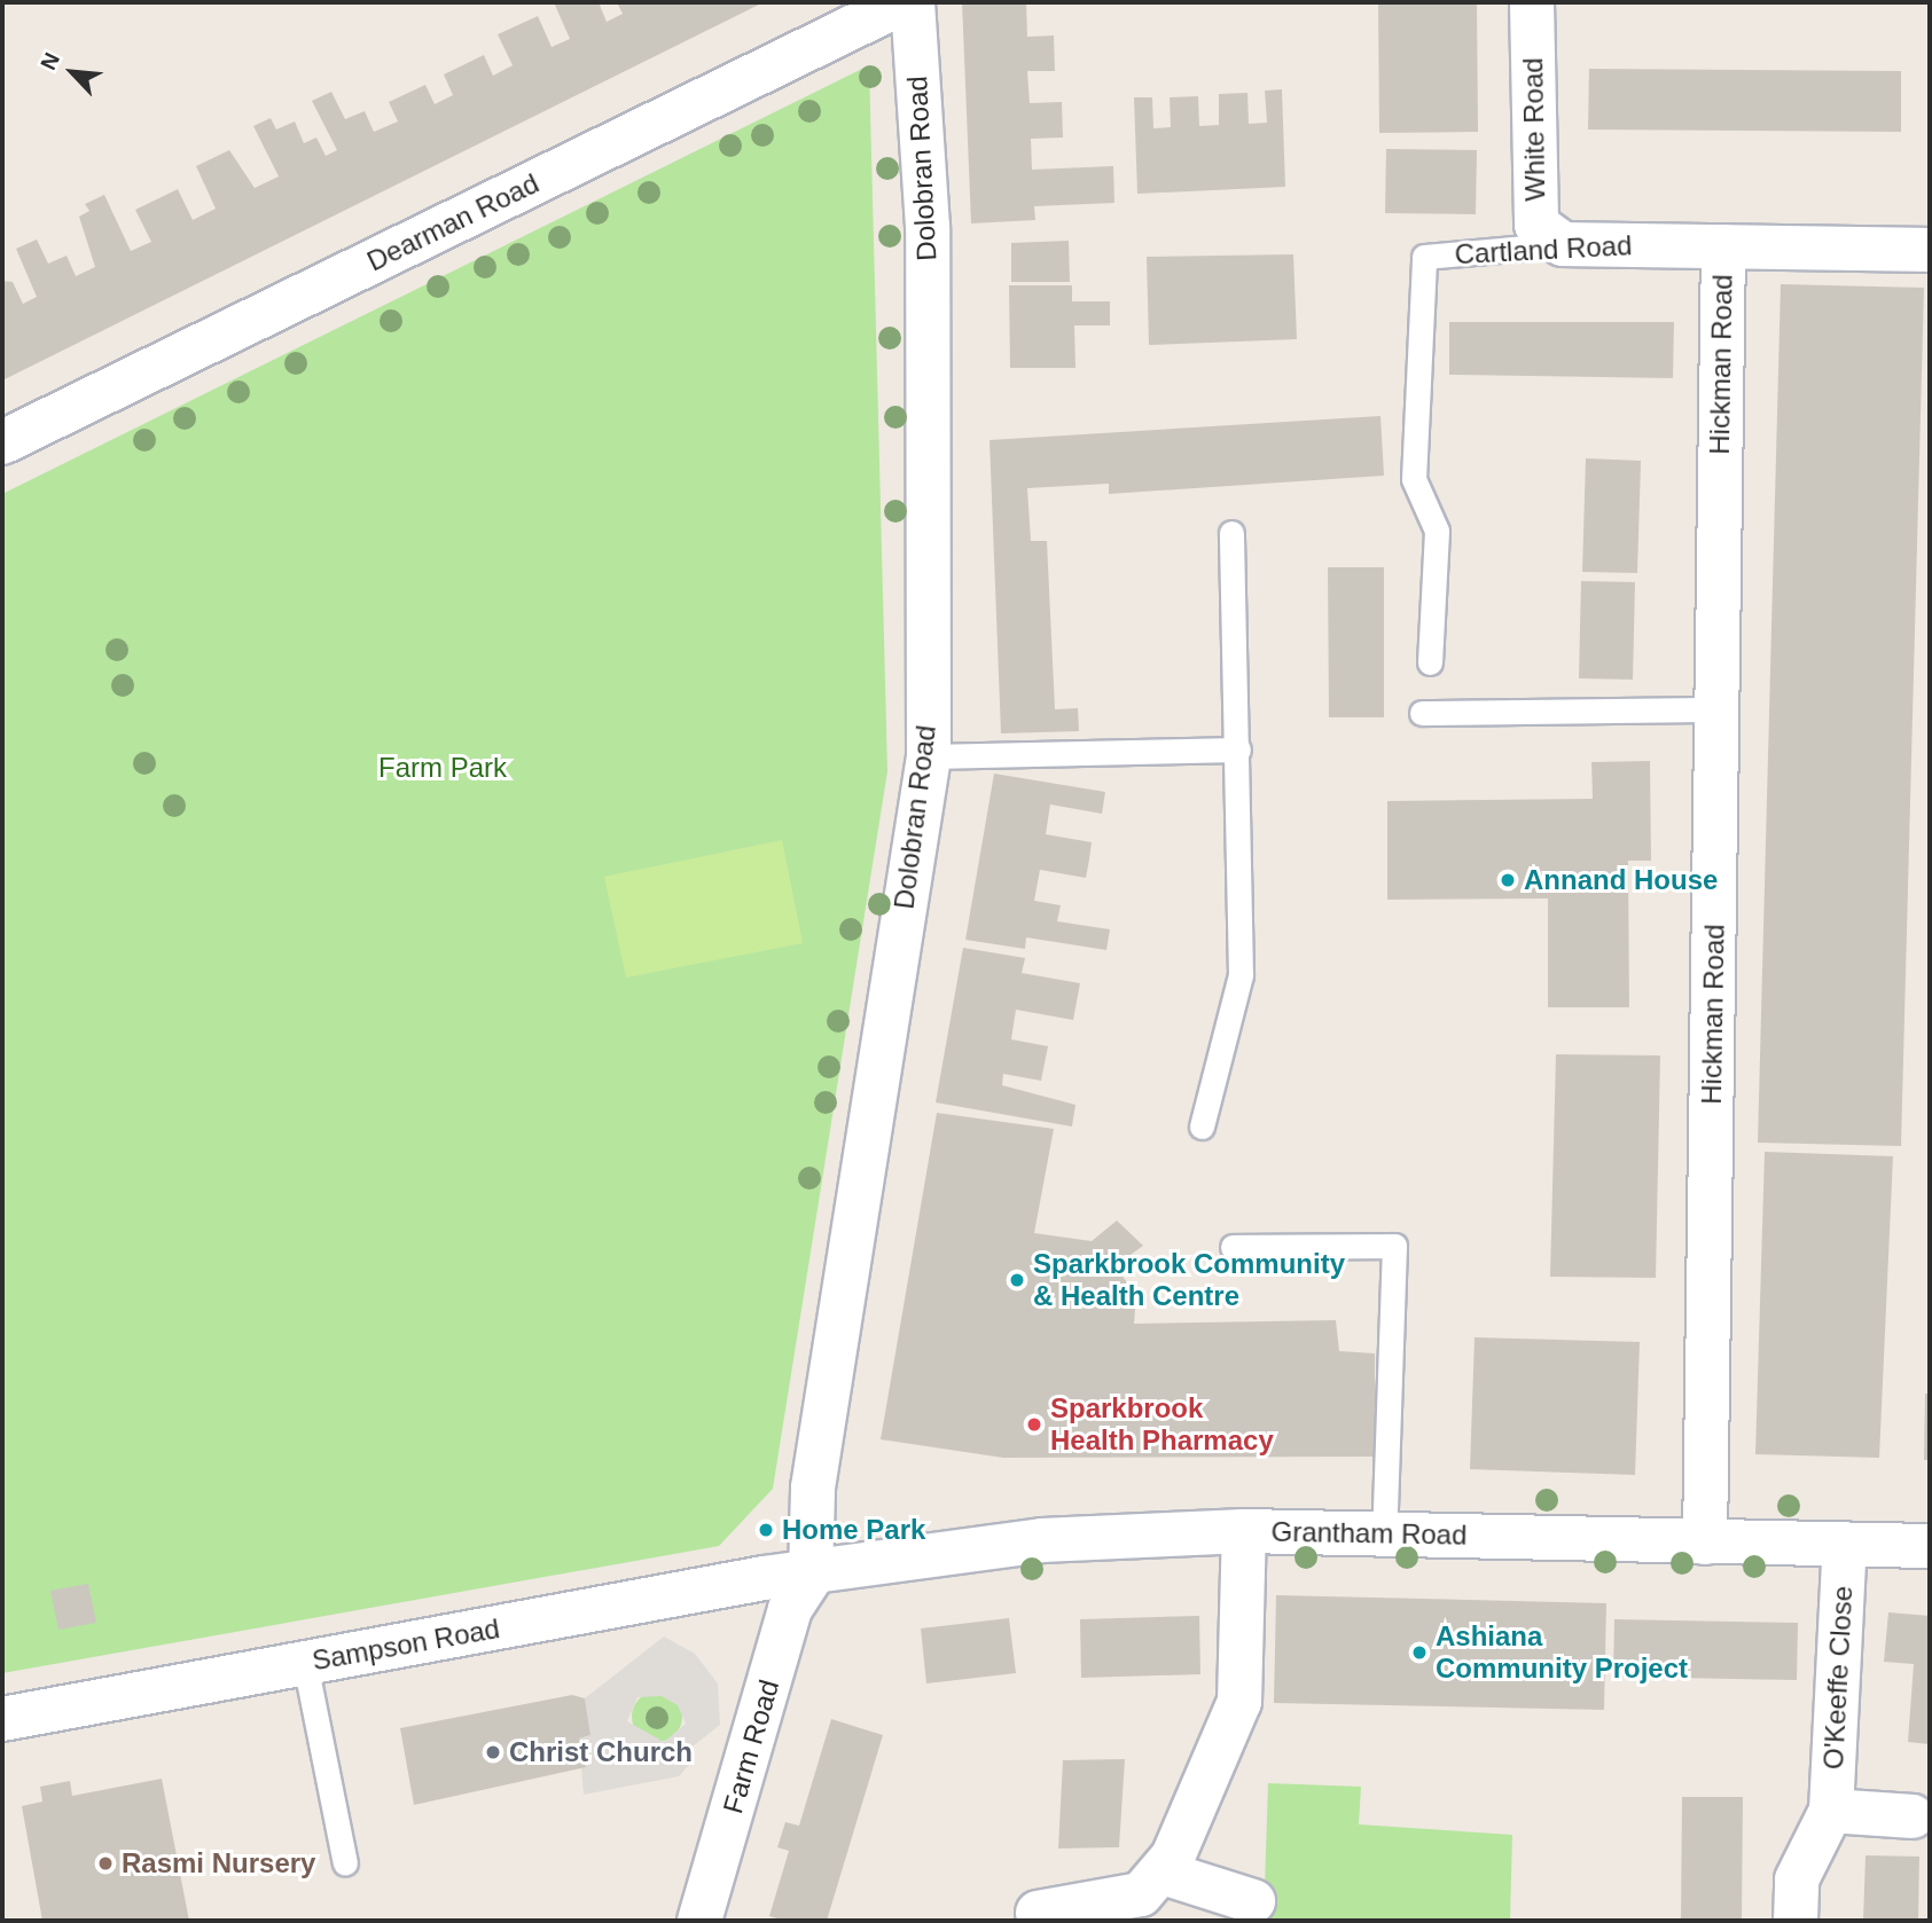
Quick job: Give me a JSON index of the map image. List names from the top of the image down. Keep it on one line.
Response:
{"streets":{"street":["White Road","Dolobran Road","Dearman Road","Cartland Road","Hickman Road","Grantham Road","Sampson Road","O'Keeffe Close","Farm Road"]},"crossings":[["White Road","Cartland Road"],["Dolobran Road","Grantham Road"],["Dolobran Road","Sampson Road"],["Dolobran Road","Farm Road"],["Cartland Road","Hickman Road"],["Hickman Road","Grantham Road"],["Grantham Road","Sampson Road"],["Grantham Road","O'Keeffe Close"],["Grantham Road","Farm Road"],["Sampson Road","Farm Road"]],"parks":["Farm Park"],"places":["Annand House","Sparkbrook Community & Health Centre","Sparkbrook Health Pharmacy","Home Park","Ashiana Community Project","Christ Church","Rasmi Nursery"],"north":"top left"}
